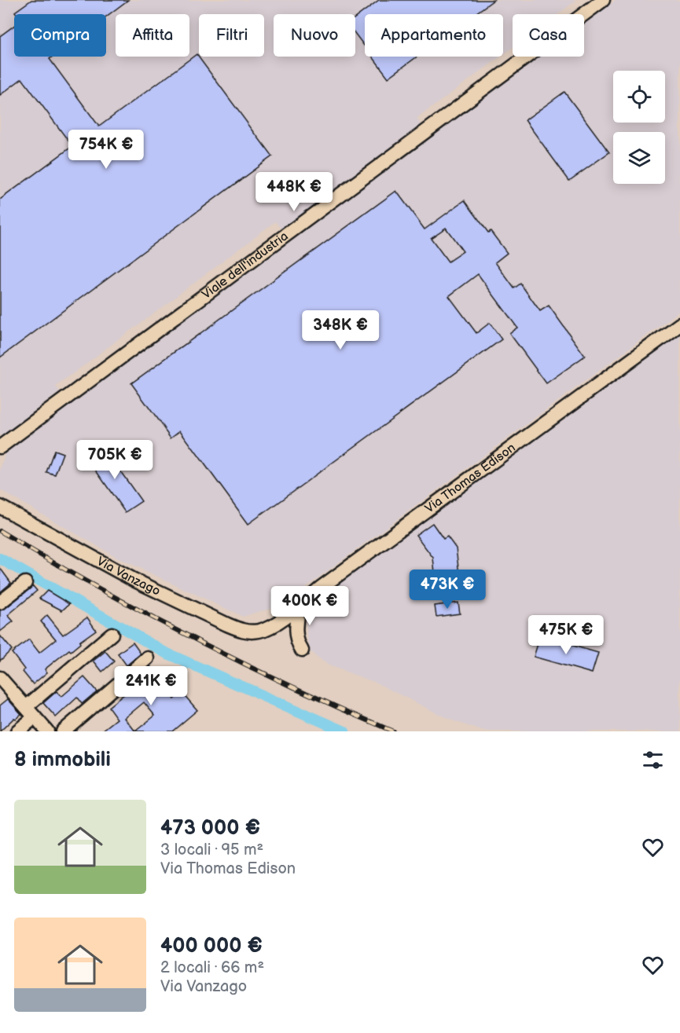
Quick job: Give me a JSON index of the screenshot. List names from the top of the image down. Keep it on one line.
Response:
{"streets":{"street":["Viale dell'industria","Via Thomas Edison","Via Vanzago"]},"crossings":[["Via Thomas Edison","Via Vanzago"]],"page":{"chip":["Compra","Affitta","Filtri","Nuovo","Appartamento","Casa"],"price":["754K €","448K €","348K €","705K €","473K €","400K €","475K €","241K €"],"heading":"8 immobili","list":[{"name":"473 000 €","note":"3 locali · 95 m² · Via Thomas Edison"},{"name":"400 000 €","note":"2 locali · 66 m² · Via Vanzago"}]}}
